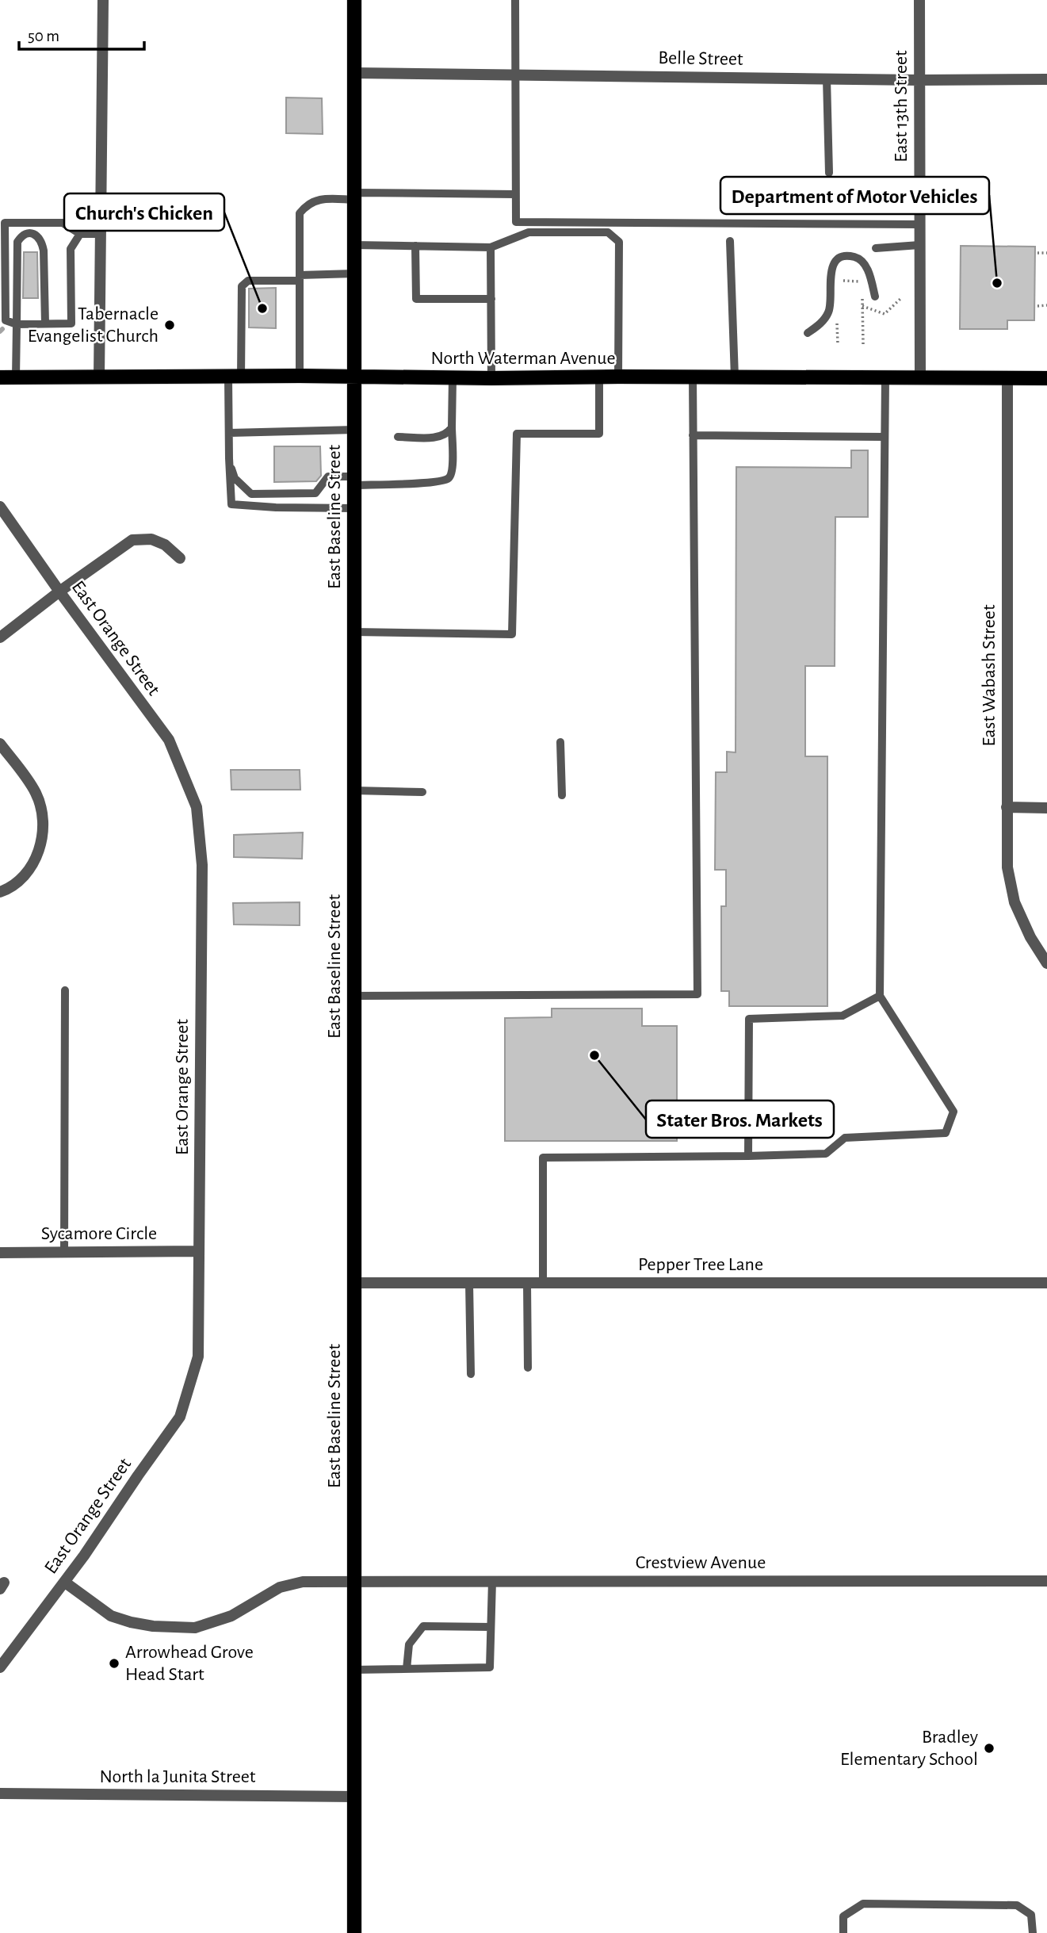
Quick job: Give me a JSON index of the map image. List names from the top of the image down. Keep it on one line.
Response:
{"streets":{"main road":["North Waterman Avenue","East Baseline Street"],"street":["Belle Street","East 13th Street","East Orange Street","East Wabash Street","Sycamore Circle","Pepper Tree Lane","Crestview Avenue","North la Junita Street"]},"crossings":[["Belle Street","East 13th Street"],["Belle Street","East Baseline Street"],["East 13th Street","North Waterman Avenue"],["North Waterman Avenue","East Baseline Street"],["North Waterman Avenue","East Wabash Street"],["East Baseline Street","Pepper Tree Lane"],["East Baseline Street","Crestview Avenue"],["East Baseline Street","North la Junita Street"],["East Orange Street","Sycamore Circle"],["East Orange Street","Crestview Avenue"]],"places":["Department of Motor Vehicles","Church's Chicken","Tabernacle Evangelist Church","Stater Bros. Markets","Arrowhead Grove Head Start","Bradley Elementary School"],"scale_bar":"50 m"}
